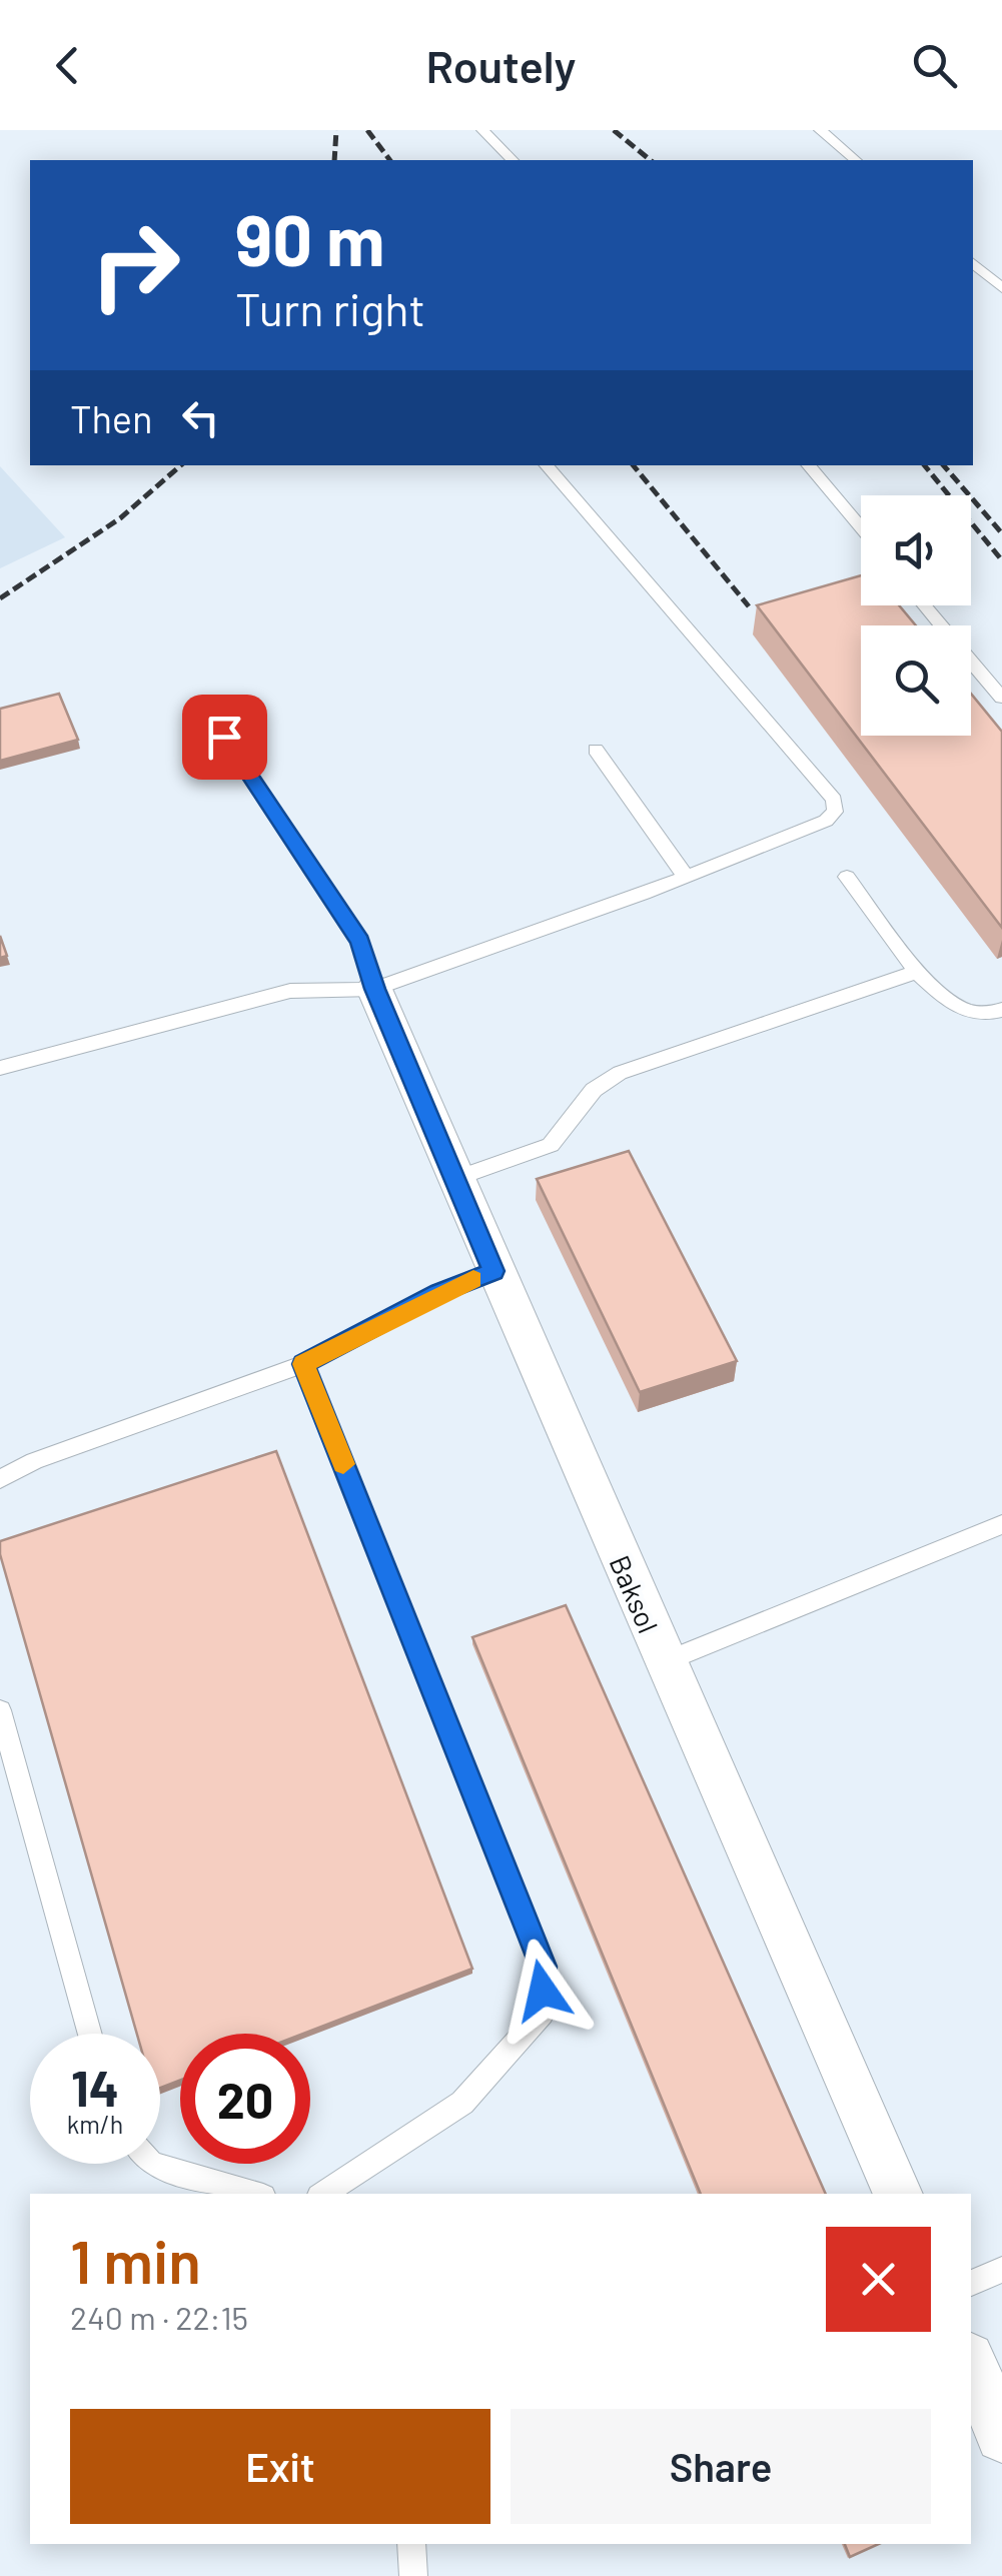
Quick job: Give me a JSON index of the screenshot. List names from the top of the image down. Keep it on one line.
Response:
{"streets":{"street":["Baksol"]},"page":{"header":"Routely","turn":["90 m","Turn right"],"then":"Then","speed":"14 km/h","limit":"20","heading":["1 min","240 m · 22:15"],"buttons":["Exit","Share"]}}
